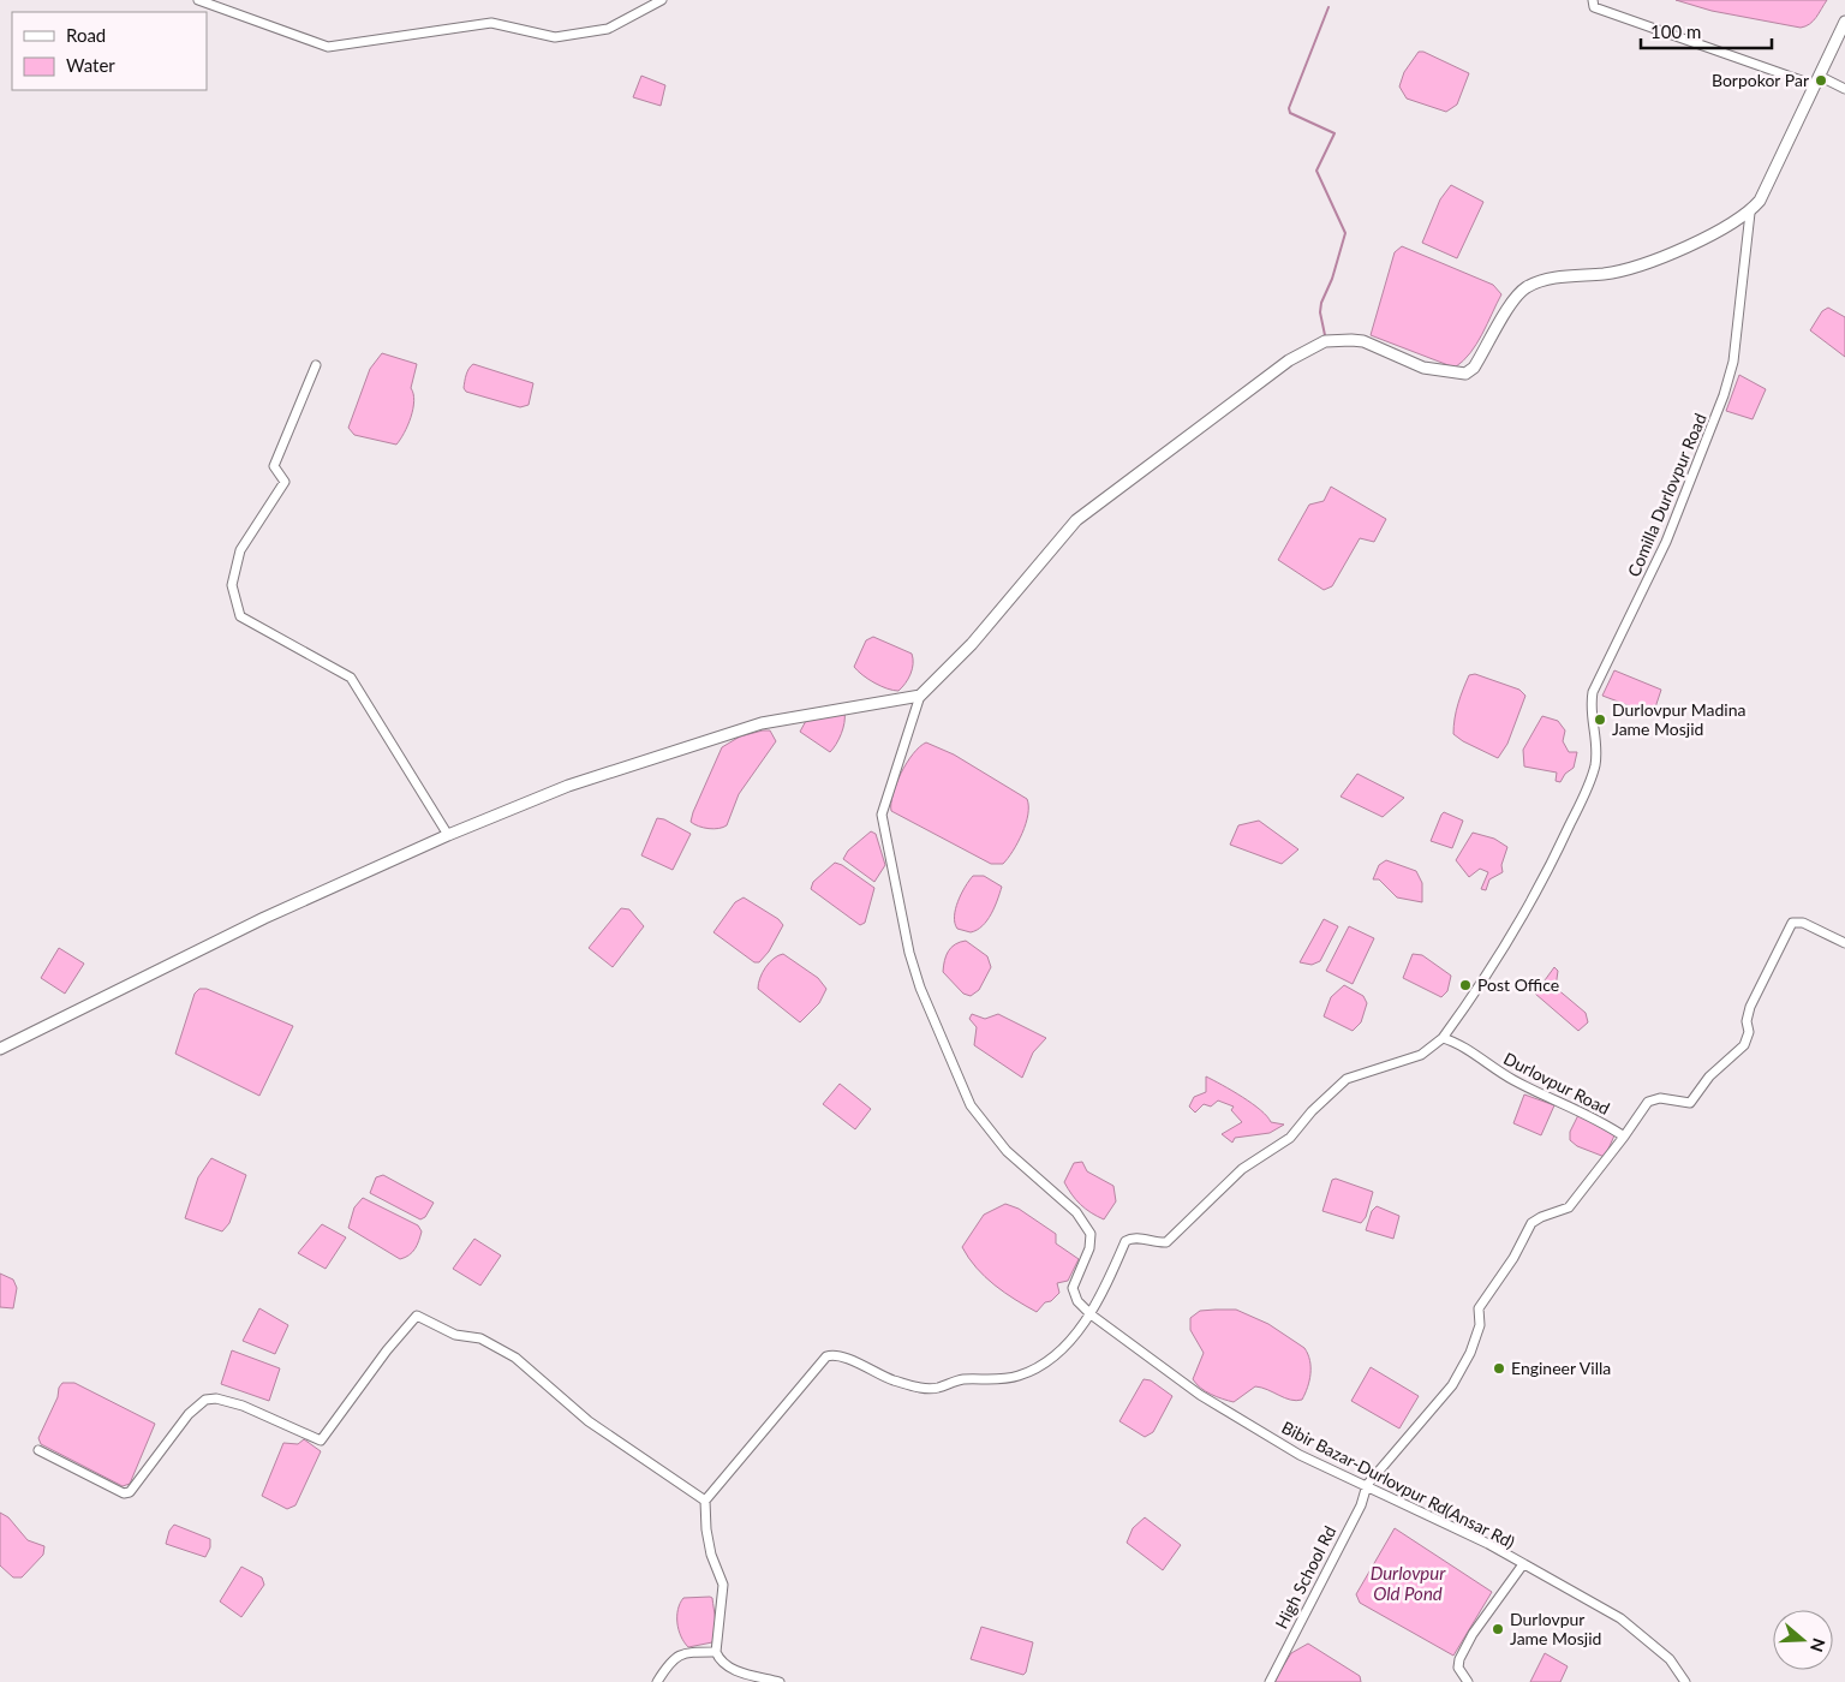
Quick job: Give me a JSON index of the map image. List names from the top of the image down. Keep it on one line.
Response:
{"streets":{"street":["Comilla Durlovpur Road","Durlovpur Road","Bibir Bazar-Durlovpur Rd(Ansar Rd)","High School Rd"]},"crossings":[["Comilla Durlovpur Road","Durlovpur Road"],["Bibir Bazar-Durlovpur Rd(Ansar Rd)","High School Rd"]],"water":["Durlovpur Old Pond"],"places":["Borpokor Par","Durlovpur Madina Jame Mosjid","Post Office","Engineer Villa","Durlovpur Jame Mosjid"],"legend":["Road","Water"],"scale_bar":"100 m","north":"right"}
